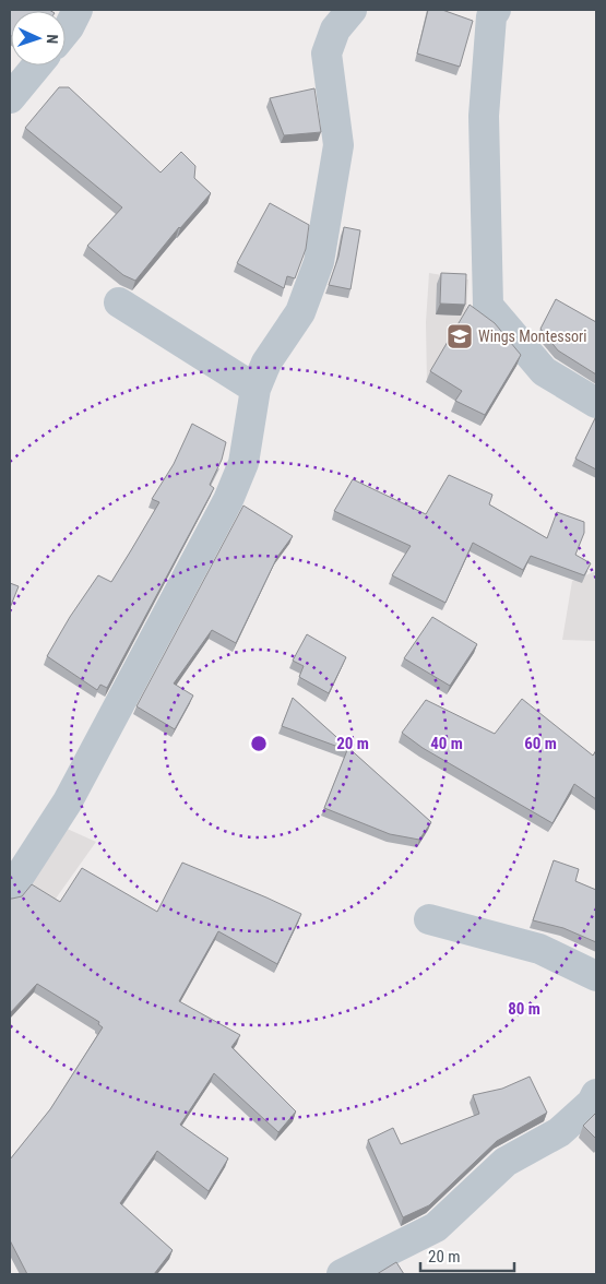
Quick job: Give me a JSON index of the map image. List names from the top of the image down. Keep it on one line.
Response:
{"places":{"school or university":["Wings Montessori"]},"scale_bar":"20 m","north":"right","rings":["20 m","40 m","60 m","80 m"]}
